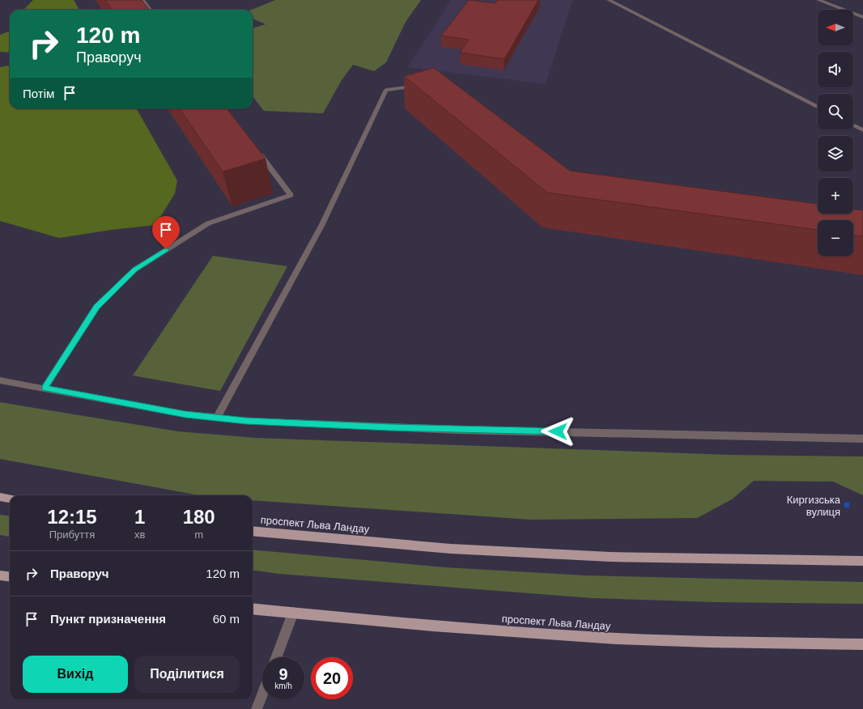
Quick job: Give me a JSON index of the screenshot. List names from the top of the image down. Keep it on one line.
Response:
{"streets":{"main road":["проспект Льва Ландау"]},"places":{"transit":["Киргизська вулиця"]},"north":"left","page":{"map_buttons":["+","−"],"turn":["120 m","Праворуч"],"then":"Потім","eta":["12:15","Прибуття","1","хв","180","m"],"list":[{"name":"Праворуч","value":"120 m"},{"name":"Пункт призначення","value":"60 m"}],"buttons":["Вихід","Поділитися"],"speed":"9 km/h","limit":"20"}}
